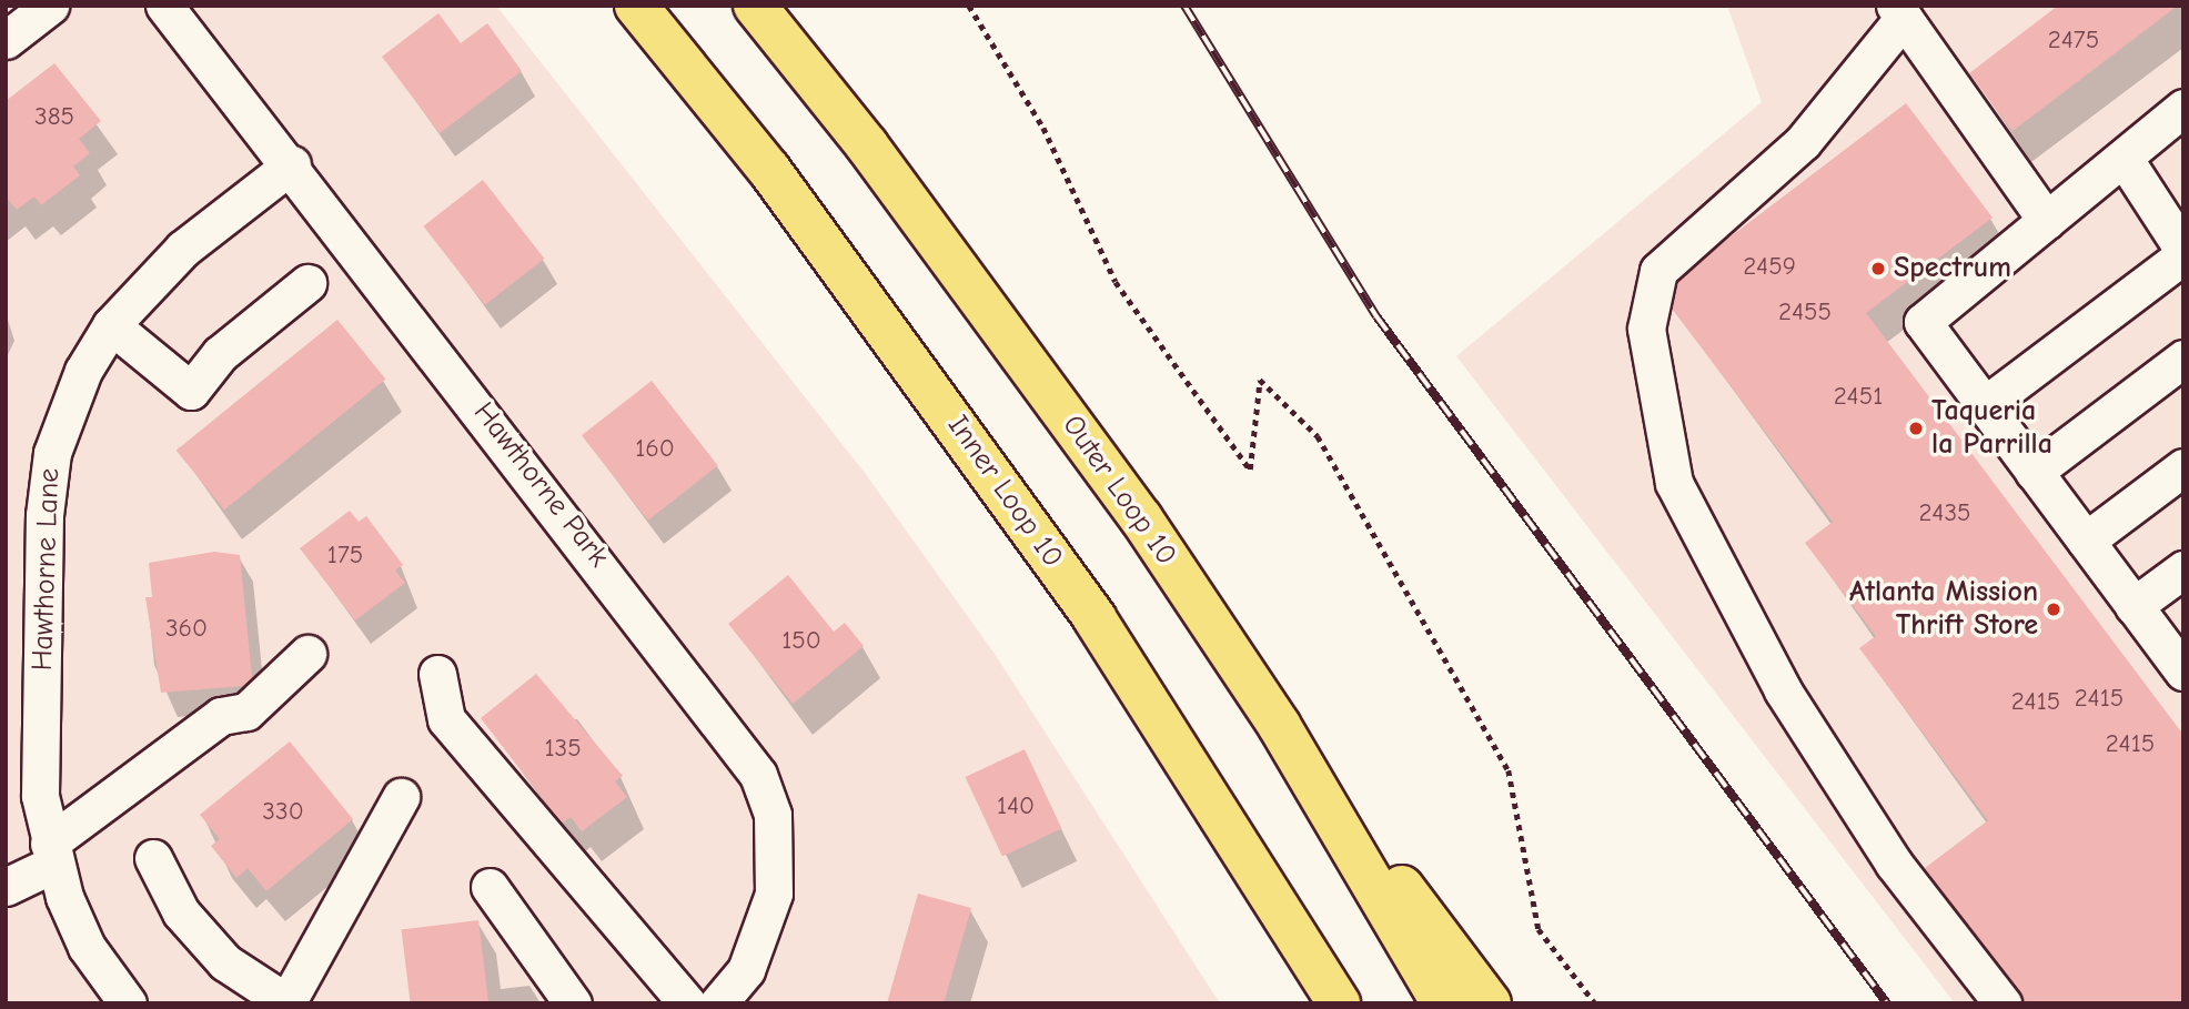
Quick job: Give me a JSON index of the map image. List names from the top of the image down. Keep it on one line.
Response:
{"streets":{"highway":["Outer Loop 10","Inner Loop 10"],"street":["Hawthorne Park","Hawthorne Lane"]},"crossings":[["Hawthorne Park","Hawthorne Lane"]],"places":["Spectrum","Taqueria la Parrilla","Atlanta Mission Thrift Store"],"house_numbers":["2475","385","2459","2455","2451","160","2435","175","360","150","2415","2415","2415","135","140","330"]}
